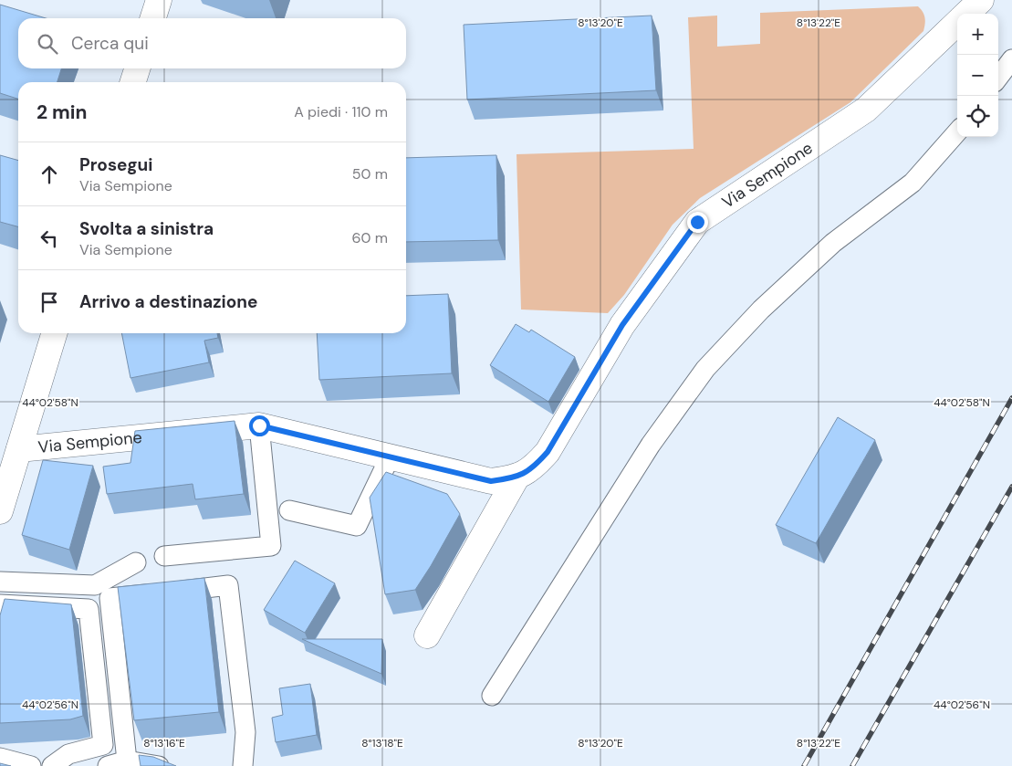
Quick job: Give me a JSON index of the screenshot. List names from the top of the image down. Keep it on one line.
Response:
{"streets":{"street":["Via Sempione"]},"page":{"map_buttons":["+","−"],"search":"Cerca qui","heading":["2 min","A piedi · 110 m"],"list":[["Prosegui","Via Sempione","50 m"],["Svolta a sinistra","Via Sempione","60 m"],"Arrivo a destinazione"]},"coordinates":["8°13'20\"E","8°13'22\"E","44°02'58\"N","44°02'56\"N","8°13'16\"E","8°13'18\"E"]}
